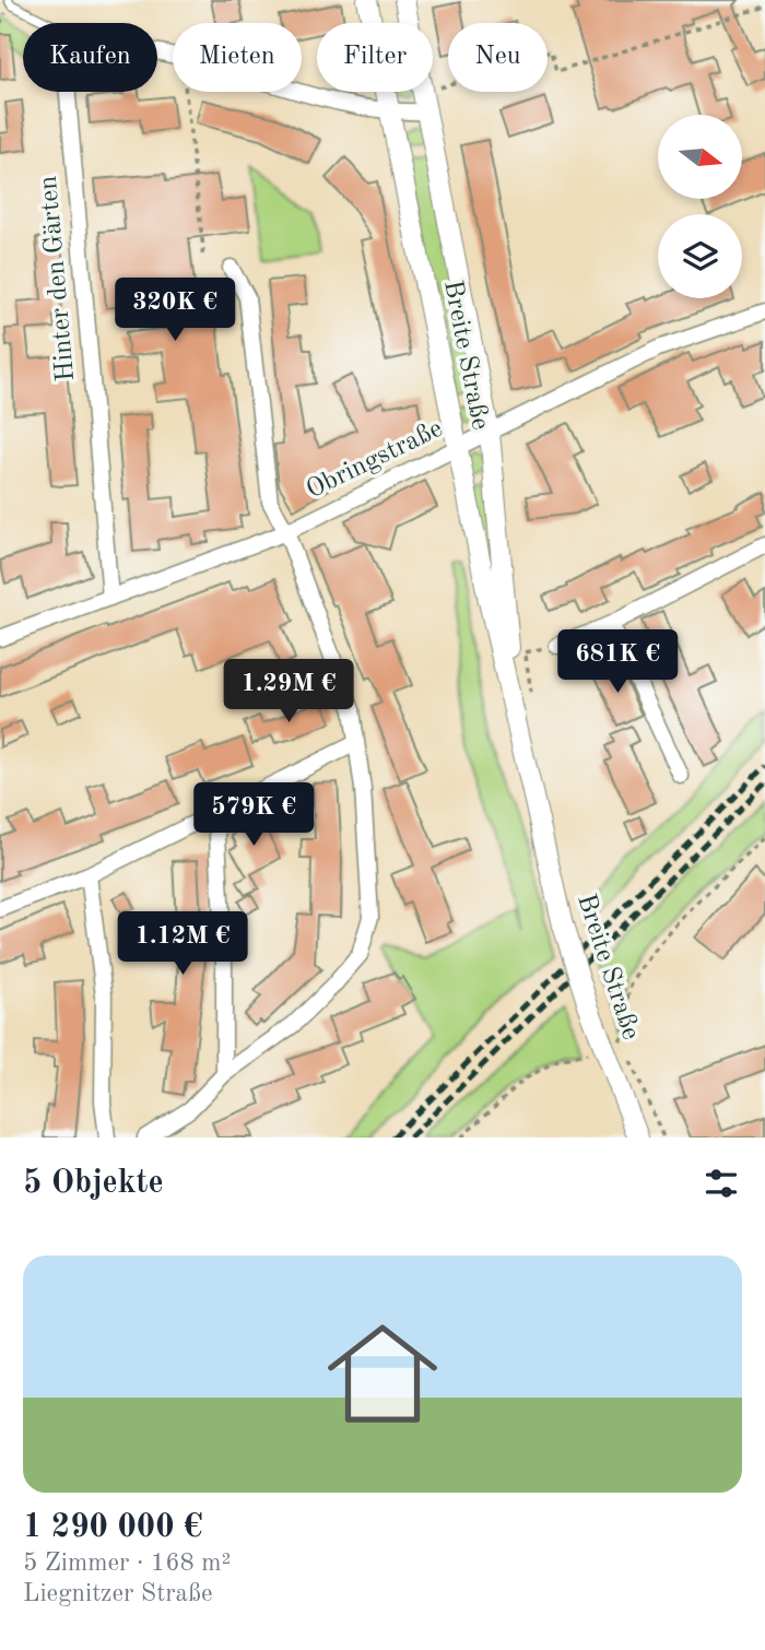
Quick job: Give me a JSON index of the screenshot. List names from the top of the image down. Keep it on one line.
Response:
{"streets":{"street":["Hinter den Gärten","Breite Straße","Obringstraße"]},"crossings":[["Hinter den Gärten","Obringstraße"],["Breite Straße","Obringstraße"]],"north":"right","page":{"chip":["Kaufen","Mieten","Filter","Neu"],"price":["320K €","681K €","1.29M €","579K €","1.12M €"],"heading":"5 Objekte","list":[{"name":"1 290 000 €","note":"5 Zimmer · 168 m² · Liegnitzer Straße"}]}}
